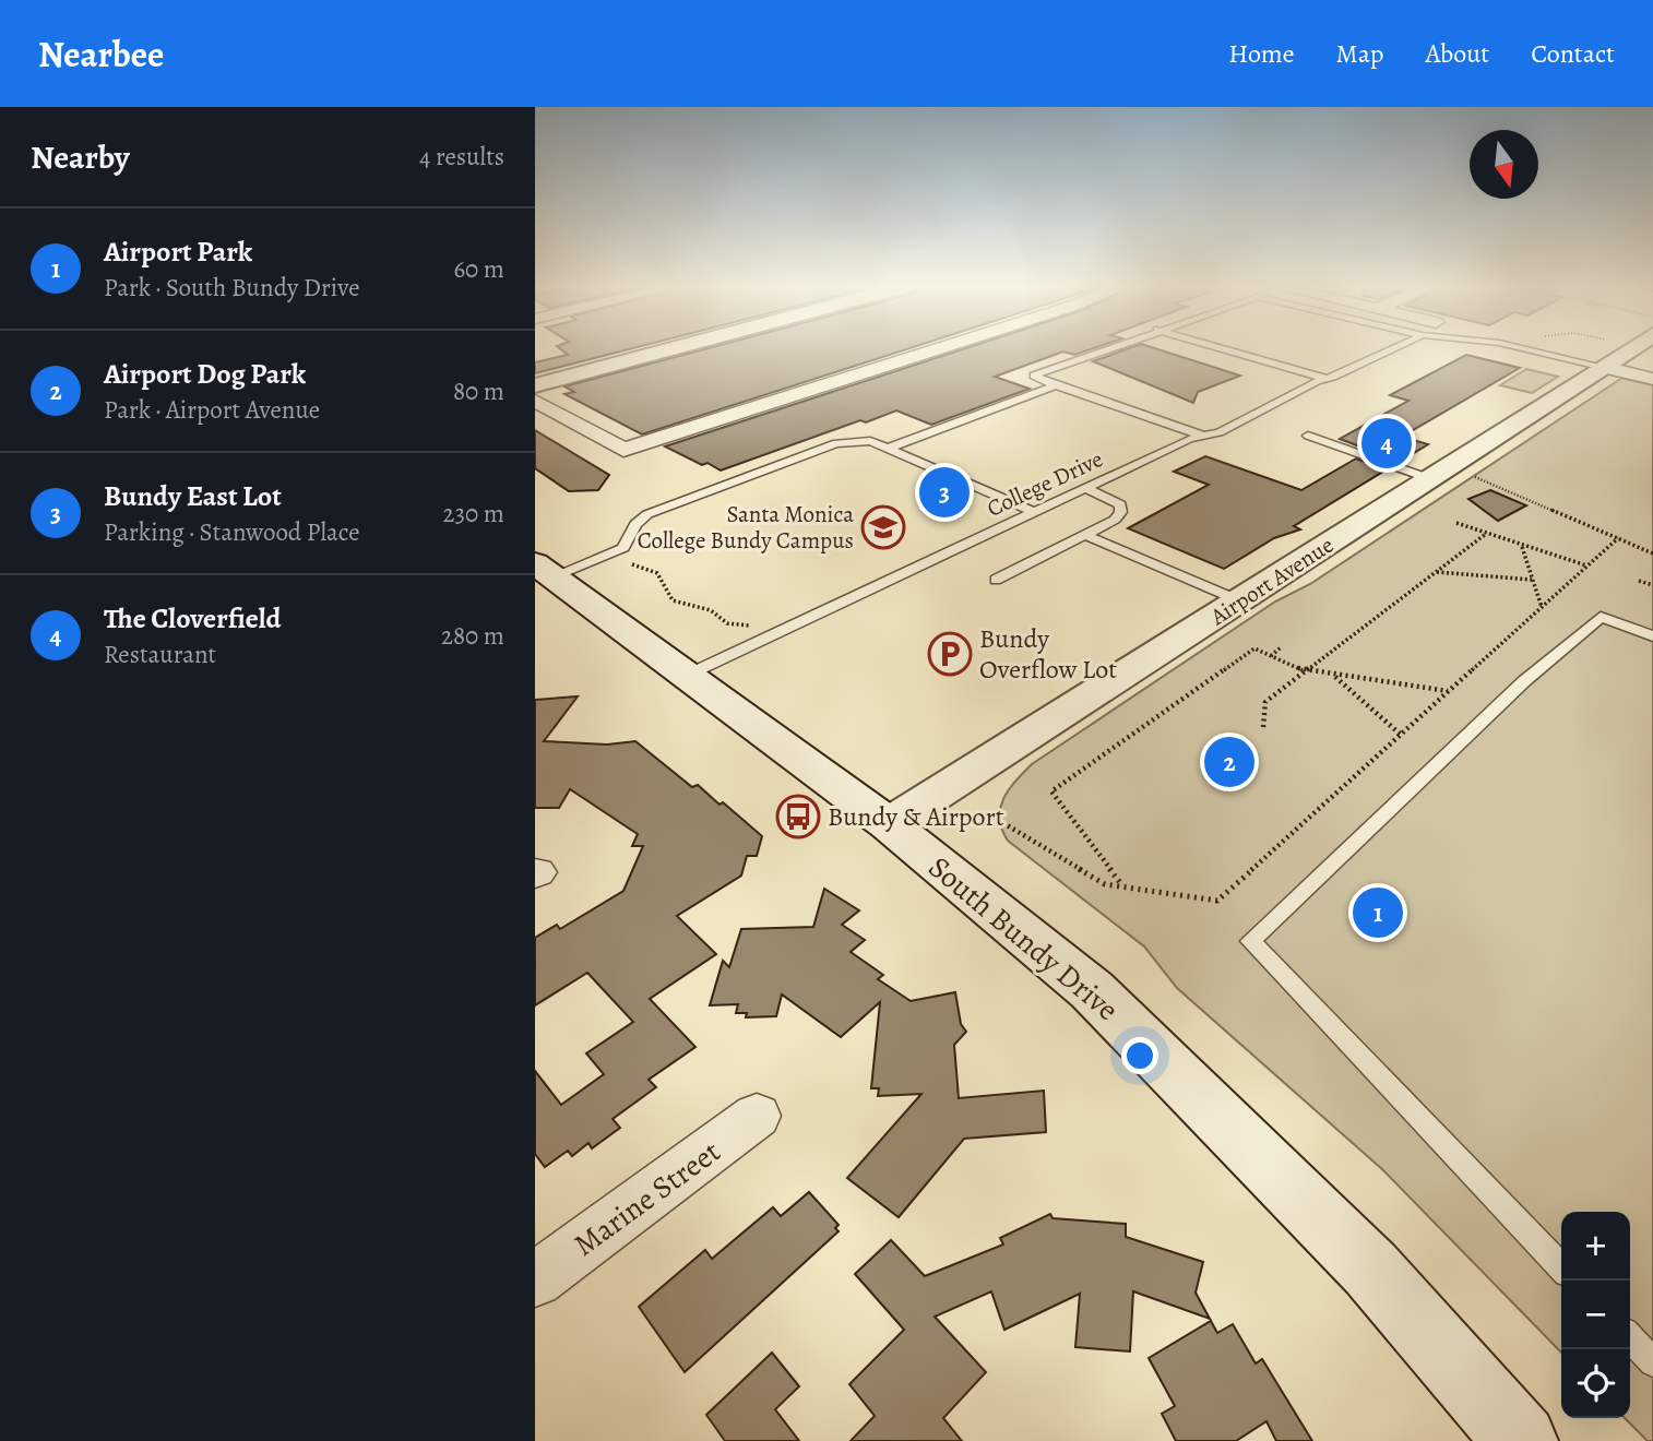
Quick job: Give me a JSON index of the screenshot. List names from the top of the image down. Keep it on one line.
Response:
{"streets":{"street":["Airport Avenue","South Bundy Drive","Marine Street"],"lane":["College Drive"]},"crossings":[["College Drive","South Bundy Drive"],["Airport Avenue","South Bundy Drive"]],"places":{"school or university":["Santa Monica College Bundy Campus"],"parking":["Bundy Overflow Lot"],"bus stop":["Bundy & Airport"]},"north":"bottom","page":{"header":"Nearbee","nav":["Home","Map","About","Contact"],"heading":["Nearby","4 results"],"list":[{"mark":"1","name":"Airport Park","note":"Park · South Bundy Drive","value":"60 m"},{"mark":"2","name":"Airport Dog Park","note":"Park · Airport Avenue","value":"80 m"},{"mark":"3","name":"Bundy East Lot","note":"Parking · Stanwood Place","value":"230 m"},{"mark":"4","name":"The Cloverfield","note":"Restaurant","value":"280 m"}],"pins":["4","3","2","1"],"map_buttons":["+","−"]}}
